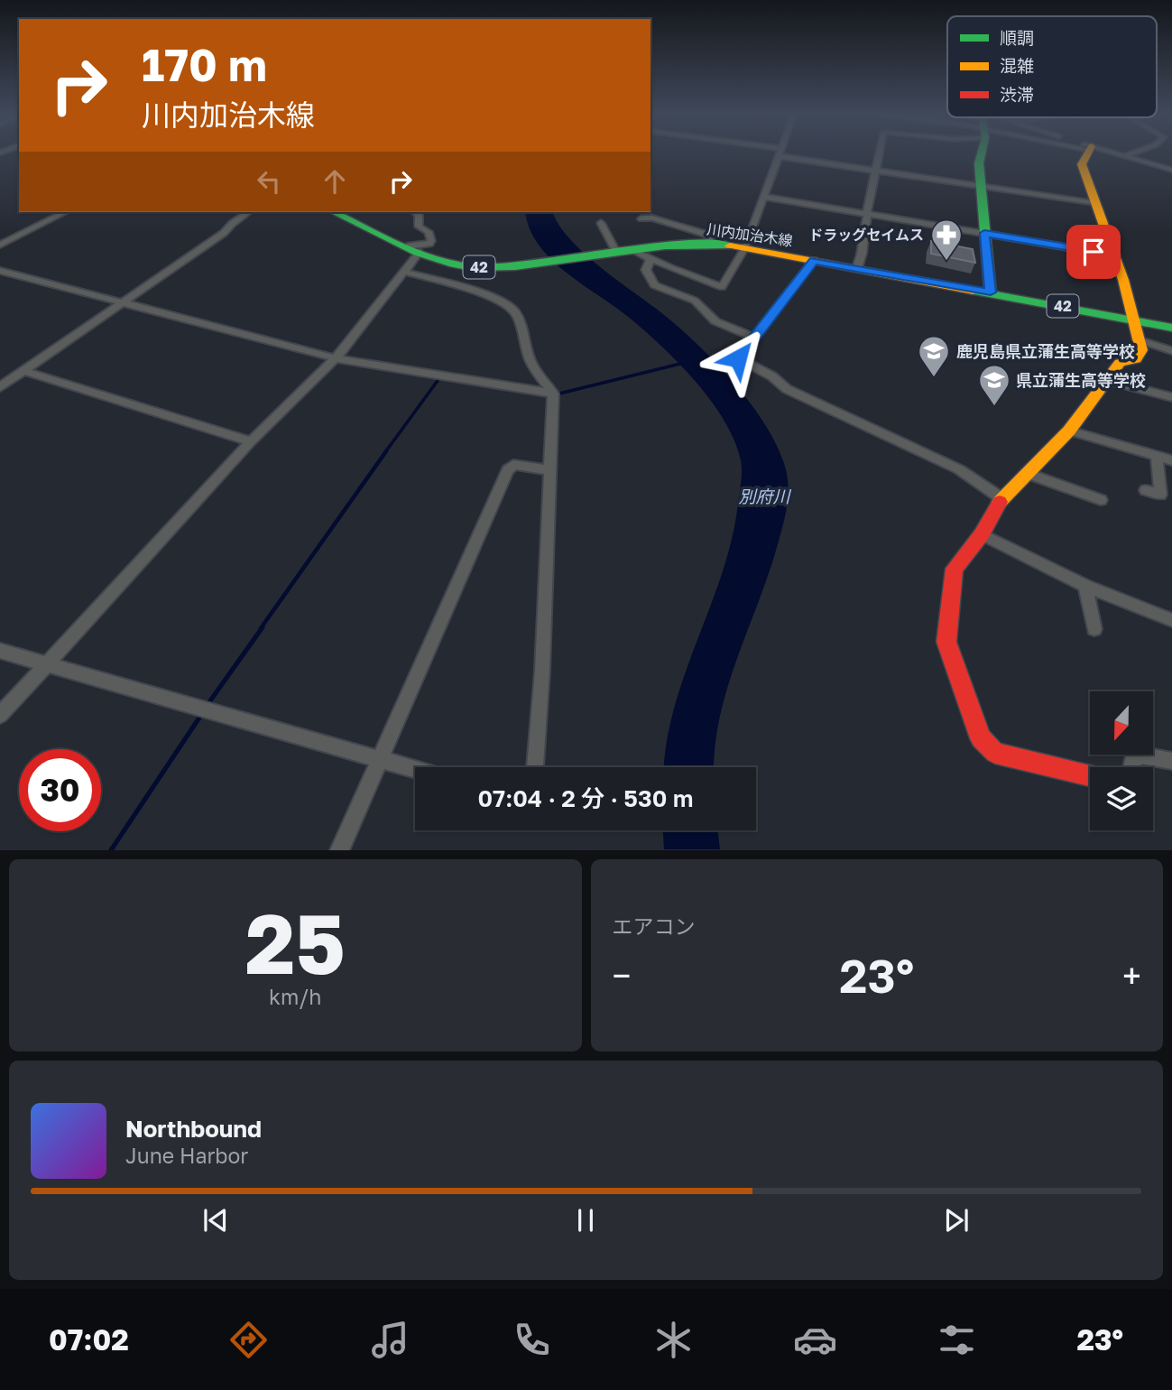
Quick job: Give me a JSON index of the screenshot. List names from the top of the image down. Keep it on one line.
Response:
{"streets":{"street":["川内加治木線","42"]},"water":["別府川"],"places":{"pharmacy":["ドラッグセイムス"],"school or university":["鹿児島県立蒲生高等学校","県立蒲生高等学校"]},"legend":["順調","混雑","渋滞"],"north":"bottom","page":{"turn":["170 m","川内加治木線"],"limit":"30","trip":"07:04 · 2 分 · 530 m","tile":[["25","km/h"],"エアコン"],"heat":["−","23°","+"],"song":["Northbound","June Harbor"],"tabs":["07:02","23°"]}}
